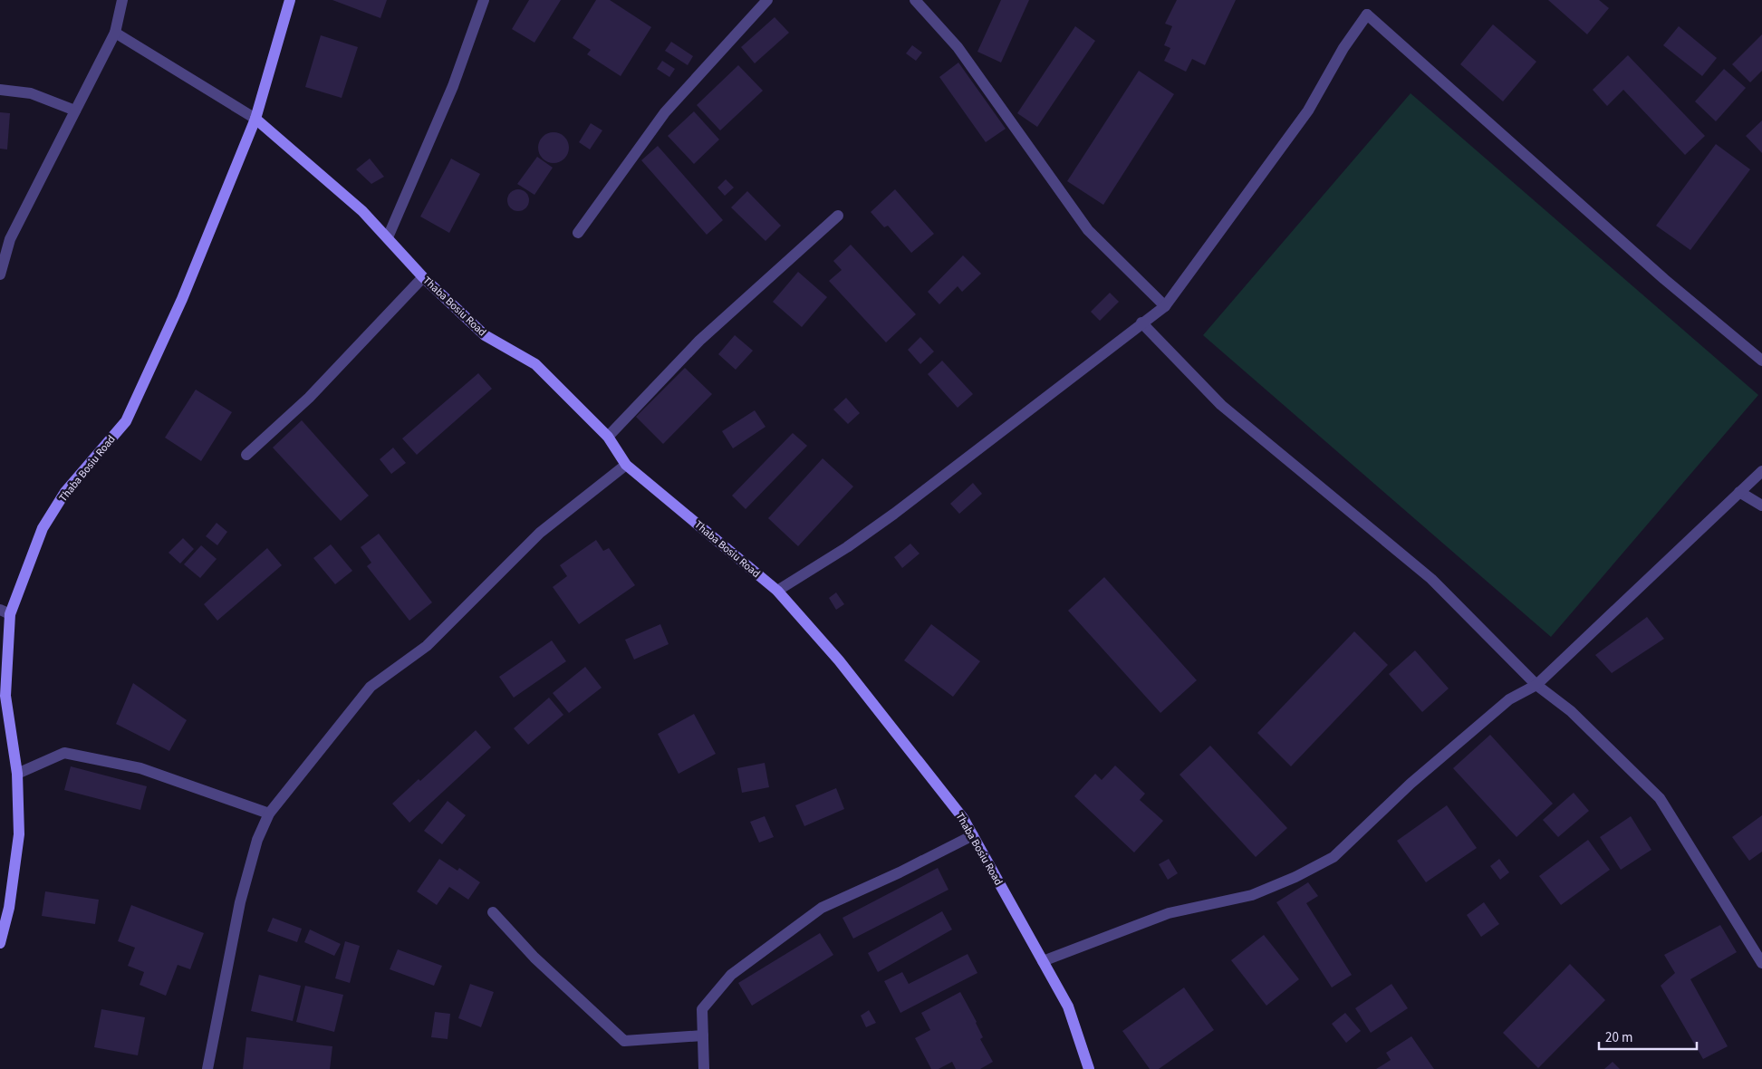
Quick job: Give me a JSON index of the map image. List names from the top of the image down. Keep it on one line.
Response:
{"streets":{"street":["Thaba Bosiu Road"]},"scale_bar":"20 m"}
